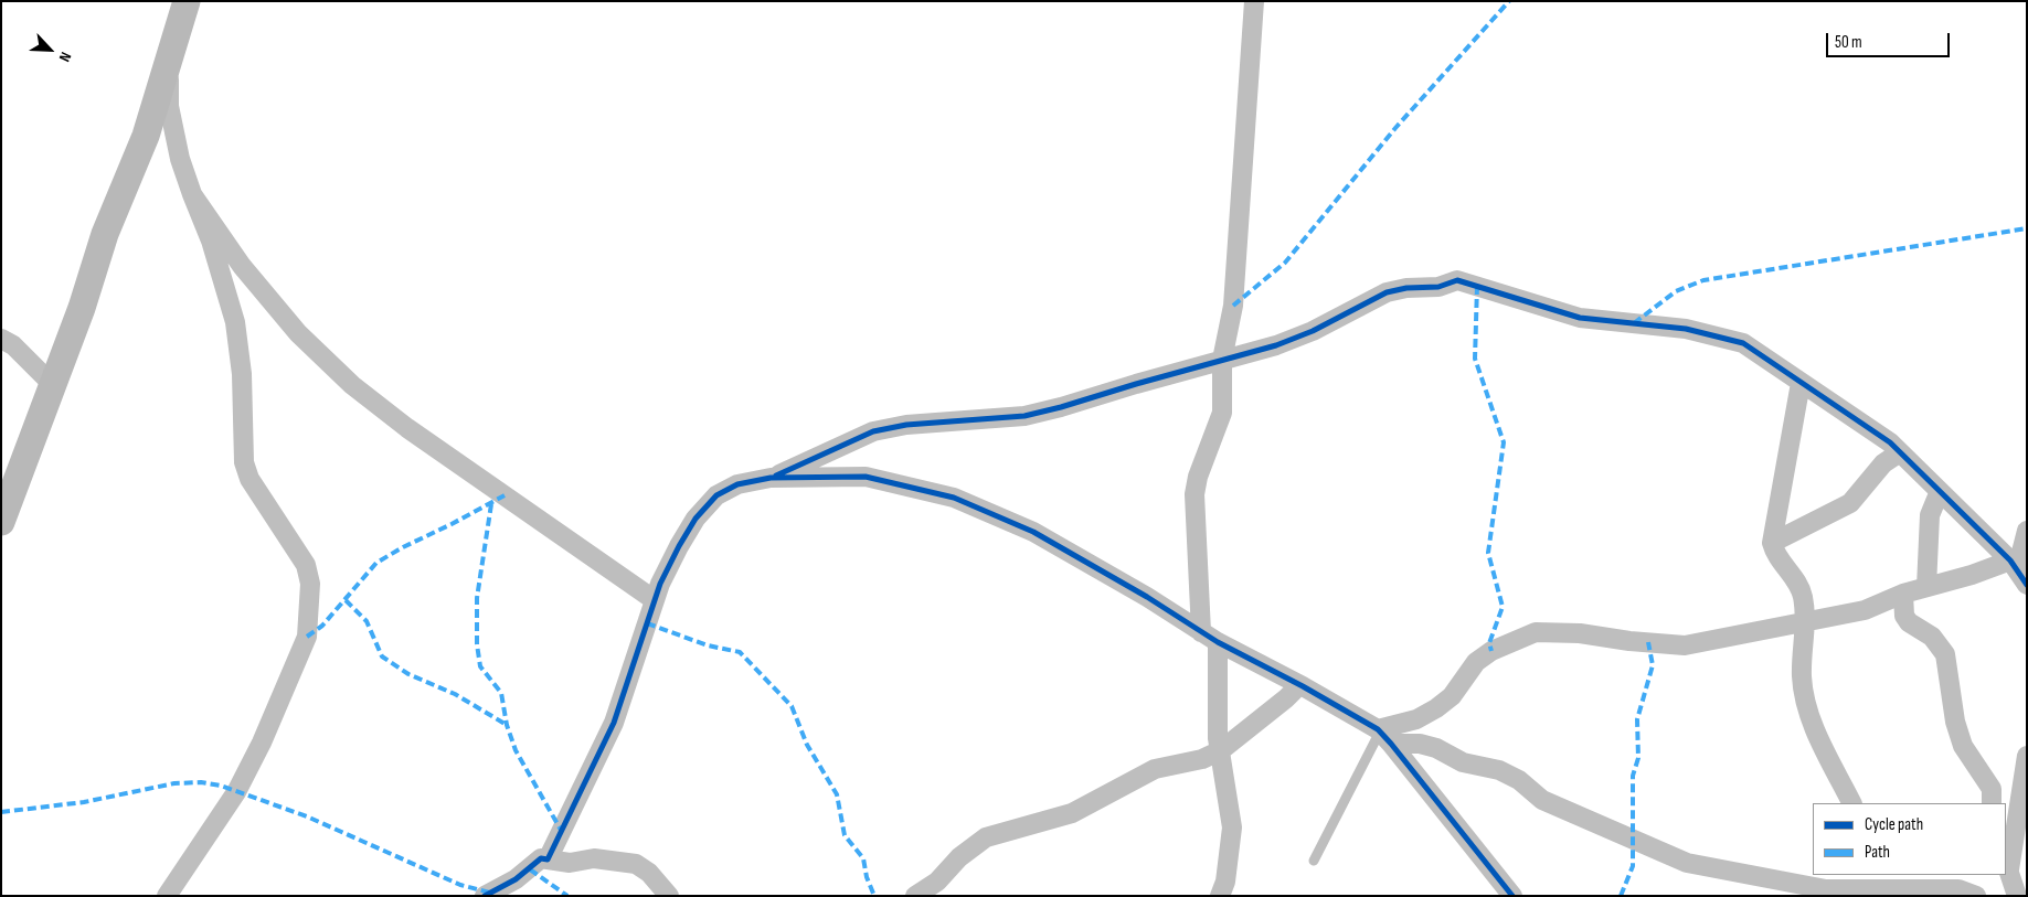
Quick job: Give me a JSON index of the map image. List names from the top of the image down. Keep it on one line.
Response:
{"legend":["Cycle path","Path"],"scale_bar":"50 m","north":"bottom right"}
